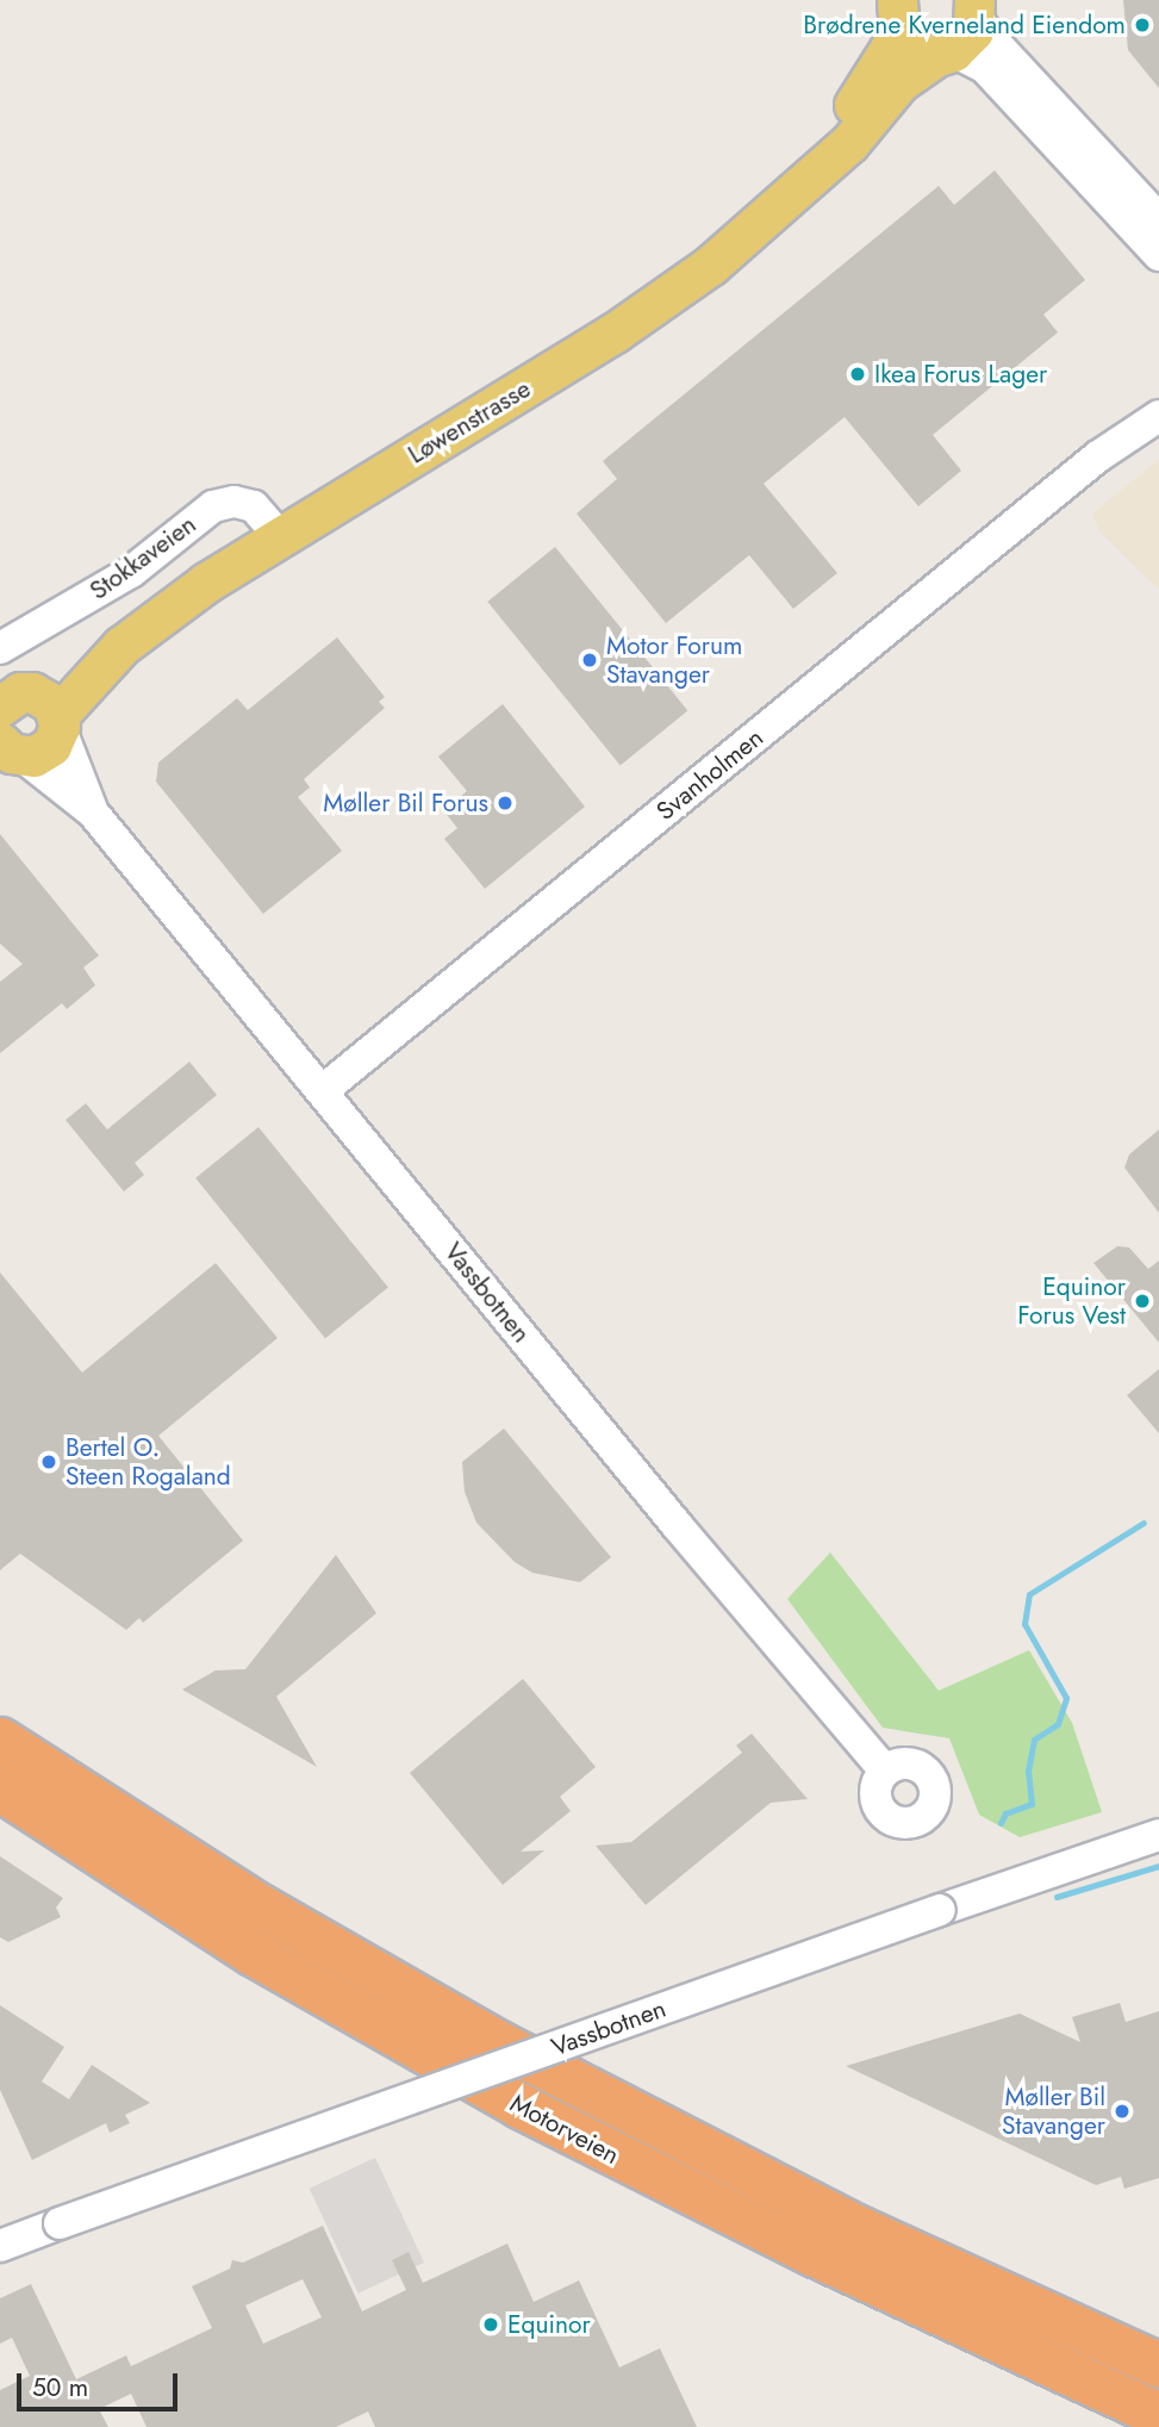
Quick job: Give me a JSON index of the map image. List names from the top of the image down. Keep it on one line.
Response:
{"streets":{"highway":["Motorveien"],"main road":["Løwenstrasse"],"street":["Stokkaveien","Svanholmen","Vassbotnen"]},"crossings":[["Løwenstrasse","Stokkaveien"],["Løwenstrasse","Vassbotnen"],["Svanholmen","Vassbotnen"]],"places":["Brødrene Kverneland Eiendom","Ikea Forus Lager","Motor Forum Stavanger","Møller Bil Forus","Equinor Forus Vest","Bertel O. Steen Rogaland","Møller Bil Stavanger","Equinor"],"scale_bar":"50 m"}
